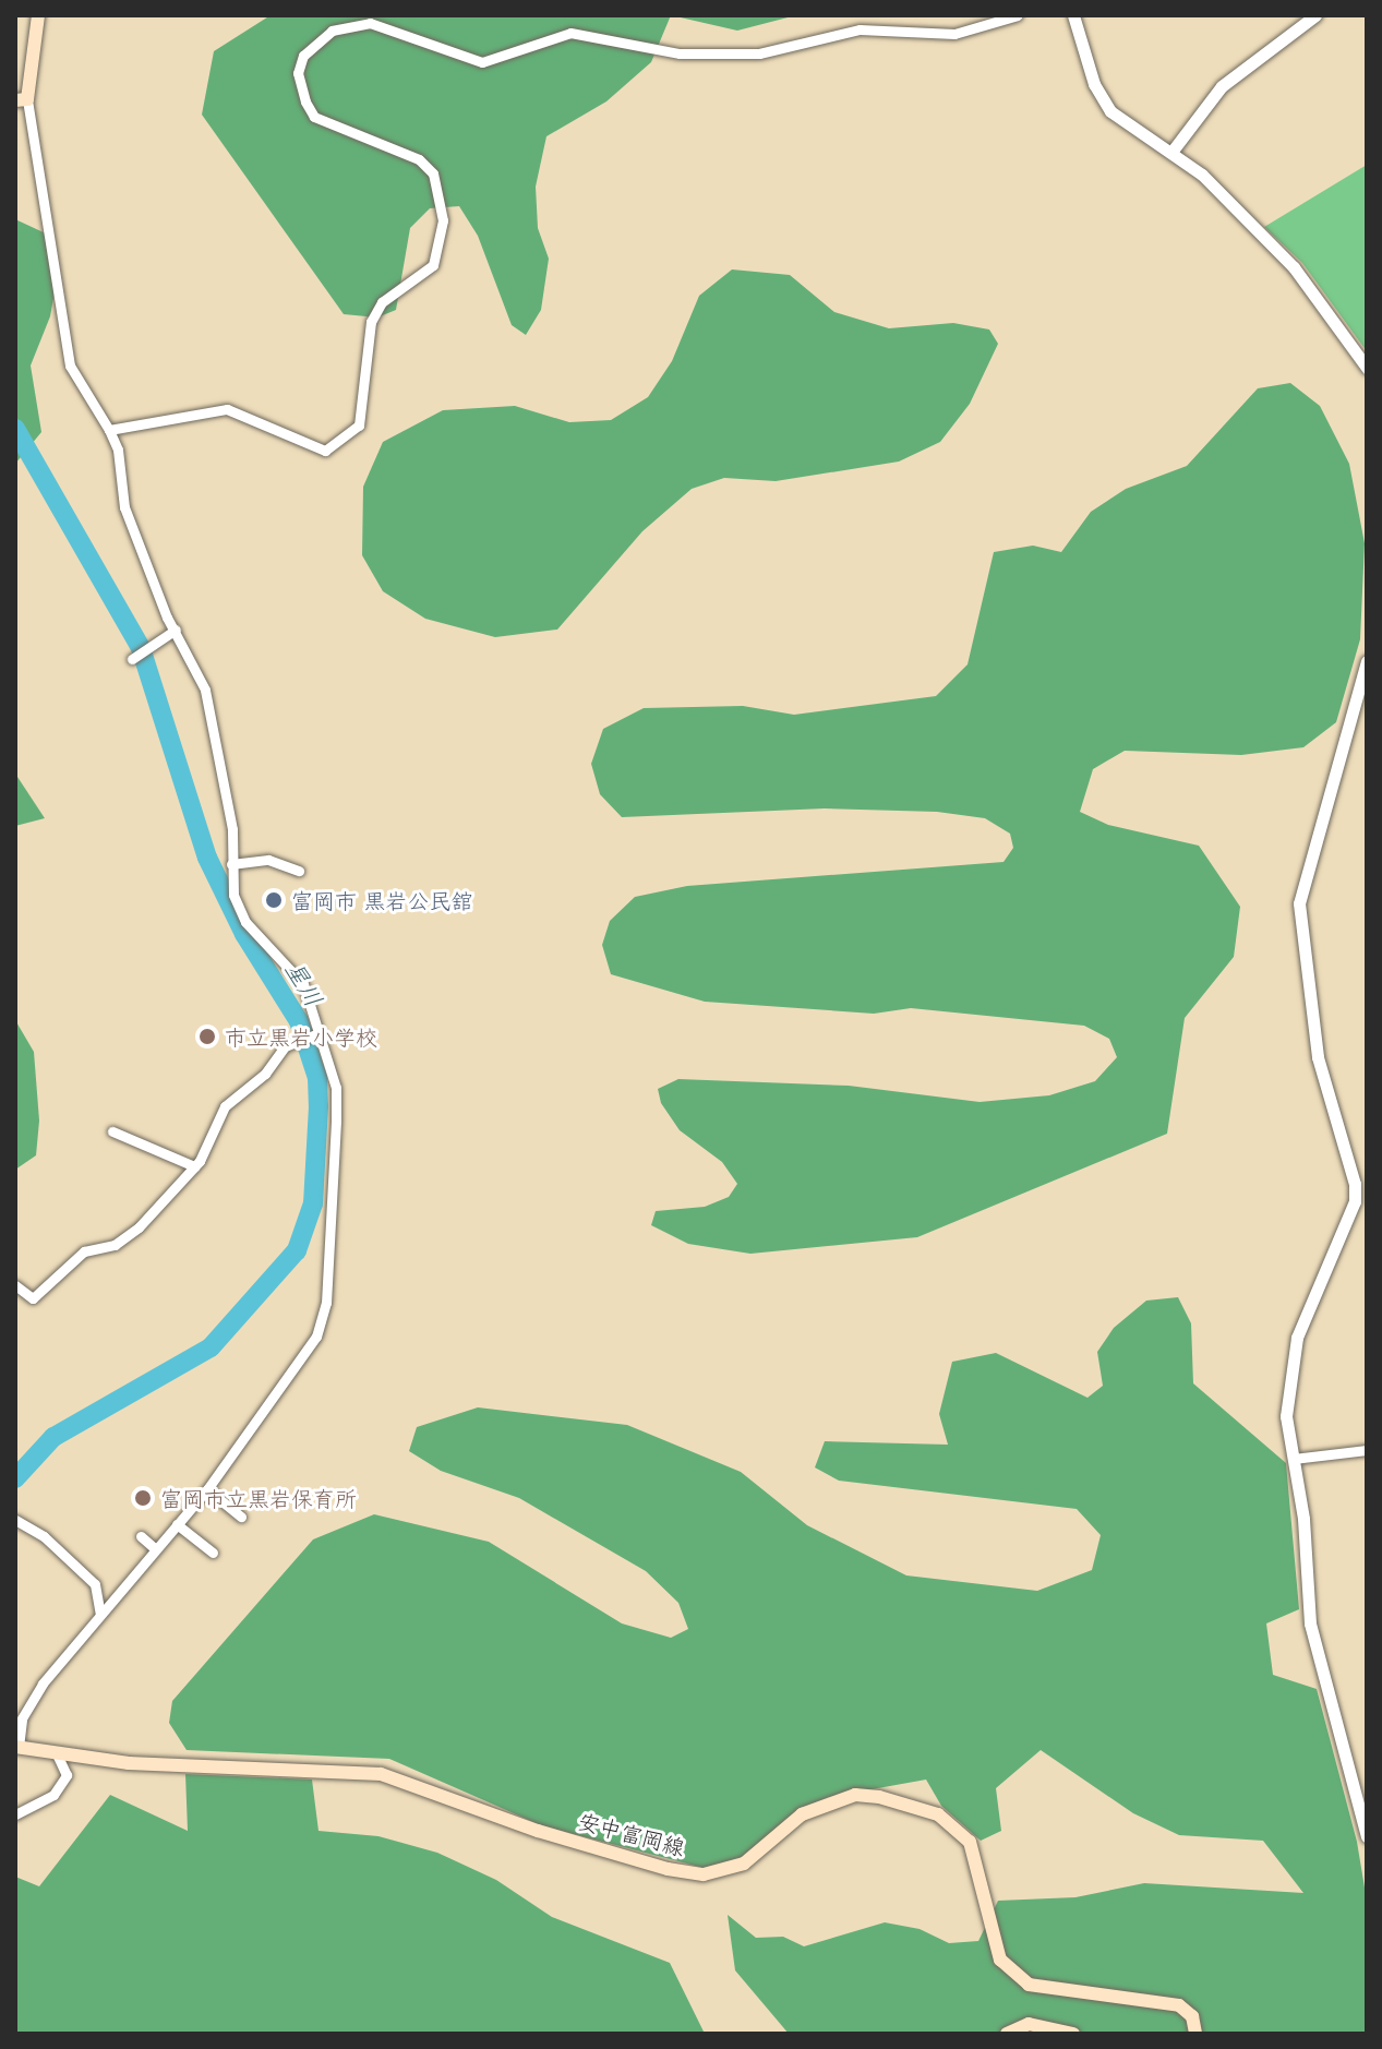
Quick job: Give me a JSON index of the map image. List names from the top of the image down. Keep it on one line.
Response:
{"streets":{"main road":["安中富岡線"]},"water":["星川"],"places":["富岡市 黒岩公民舘","市立黒岩小学校","富岡市立黒岩保育所"]}
